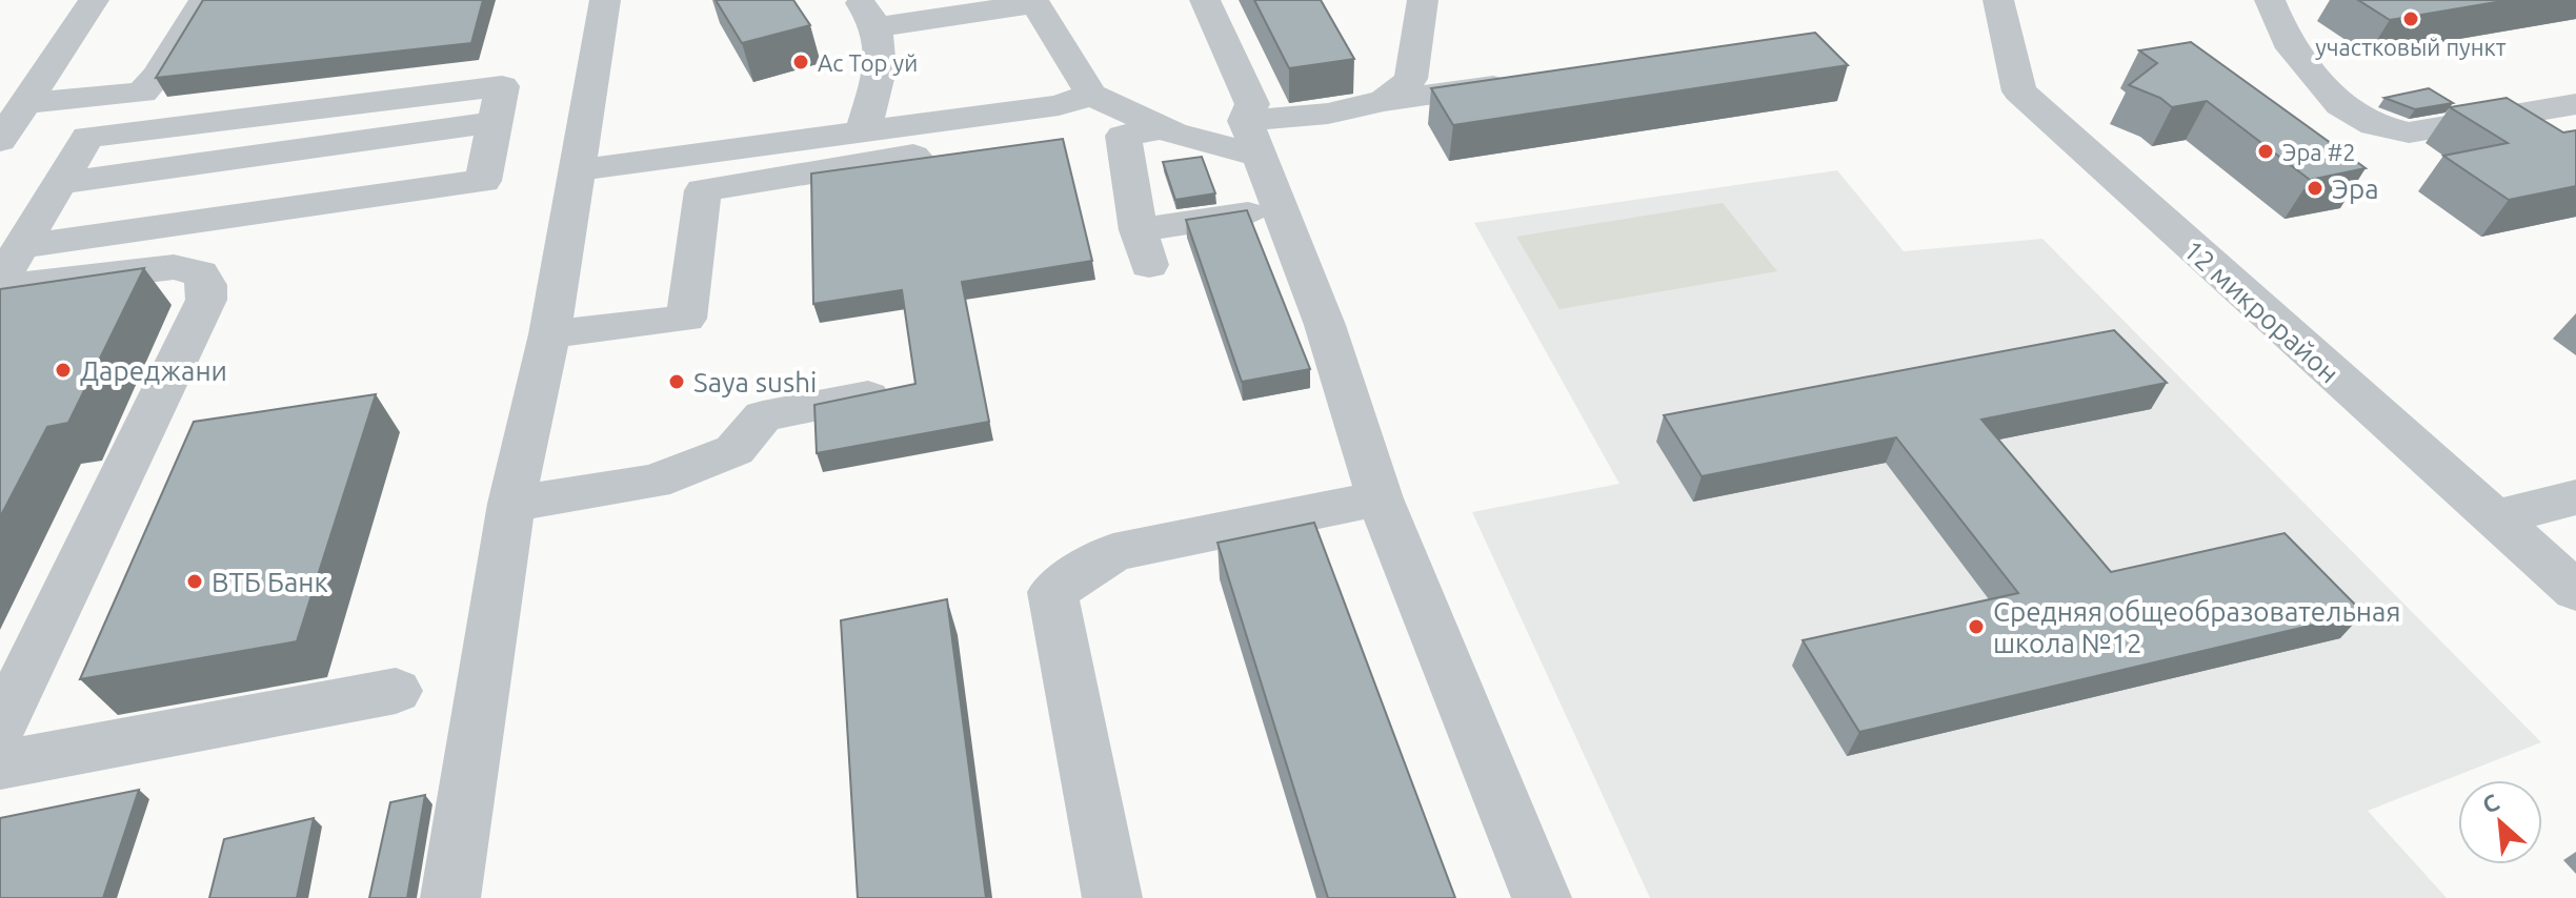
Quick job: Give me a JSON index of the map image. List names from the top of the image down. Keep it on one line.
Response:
{"streets":{"street":["12 микрорайон"]},"places":["участковый пункт","Ас Тор уй","Эра #2","Эра","Дареджани","Saya sushi","ВТБ Банк","Средняя общеобразовательная школа №12"],"north":"top left"}
